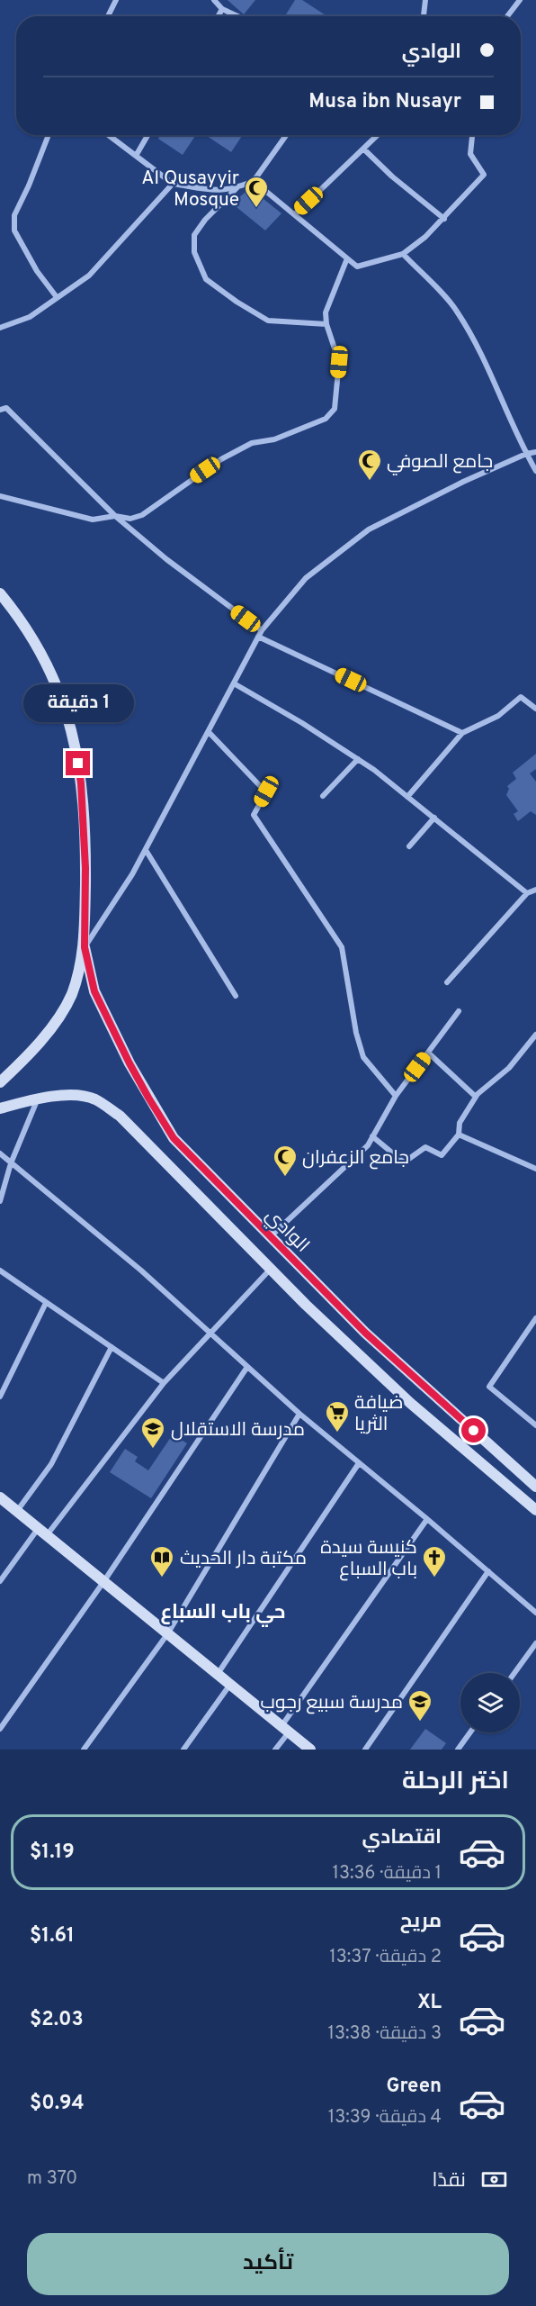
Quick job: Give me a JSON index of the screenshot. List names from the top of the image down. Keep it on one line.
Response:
{"streets":{"main road":["الوادي"]},"districts":["حي باب السباع"],"places":{"mosque":["Al Qusayyir Mosque","جامع الصوفي","جامع الزعفران"],"supermarket":["ضيافة الثريا"],"school or university":["مدرسة الاستقلال","مدرسة سبيع رجوب"],"library":["مكتبة دار الحديث"],"church":["كنيسة سيدة باب السباع"]},"page":{"banner":["الوادي","Musa ibn Nusayr"],"bubble":"1 دقيقة","heading":"اختر الرحلة","list":[{"name":"اقتصادي","note":"1 دقيقة · 13:36","value":"$1.19"},{"name":"مريح","note":"2 دقيقة · 13:37","value":"$1.61"},{"name":"XL","note":"3 دقيقة · 13:38","value":"$2.03"},{"name":"Green","note":"4 دقيقة · 13:39","value":"$0.94"}],"pay":["نقدًا","370 m"],"buttons":"تأكيد"}}
